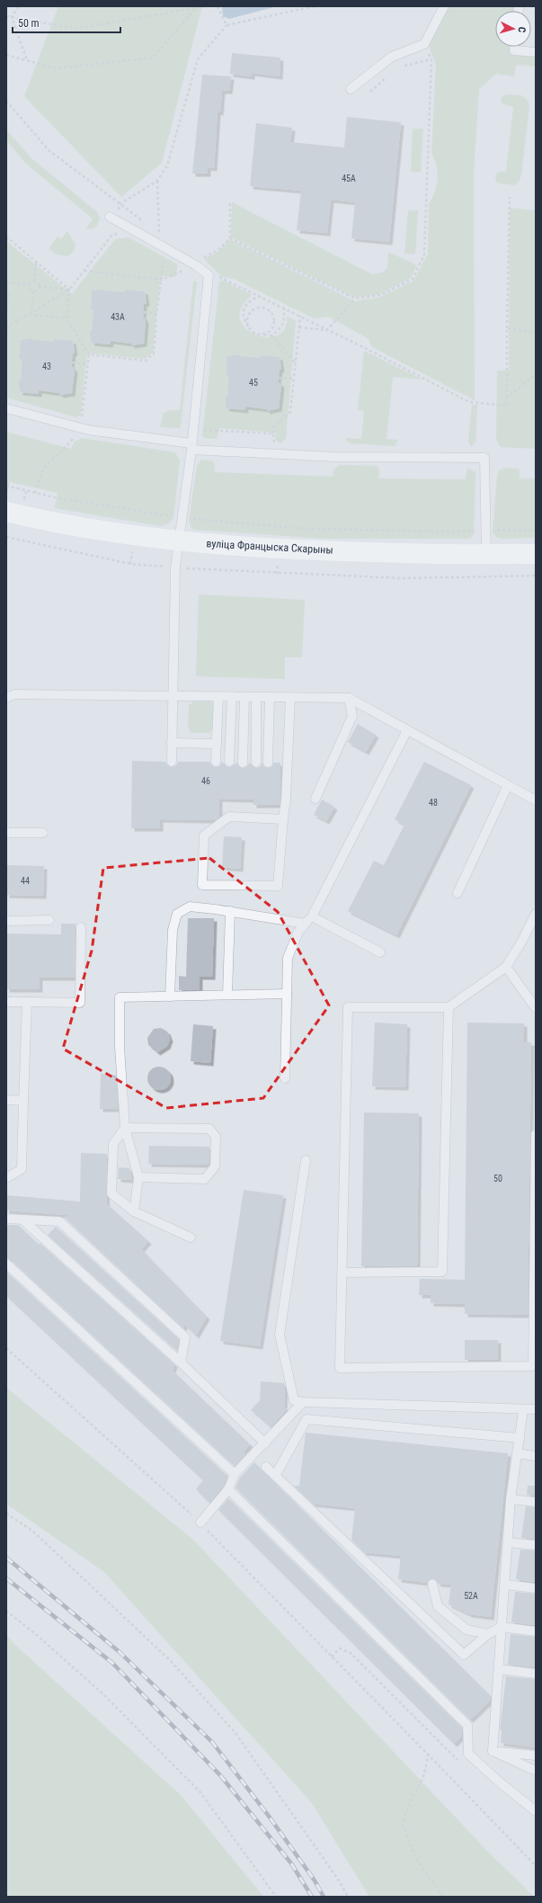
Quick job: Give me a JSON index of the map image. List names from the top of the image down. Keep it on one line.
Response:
{"streets":{"main road":["вуліца Францыска Скарыны"]},"house_numbers":["45А","43А","43","45","46","48","44","50","52А"],"scale_bar":"50 m","north":"right"}
